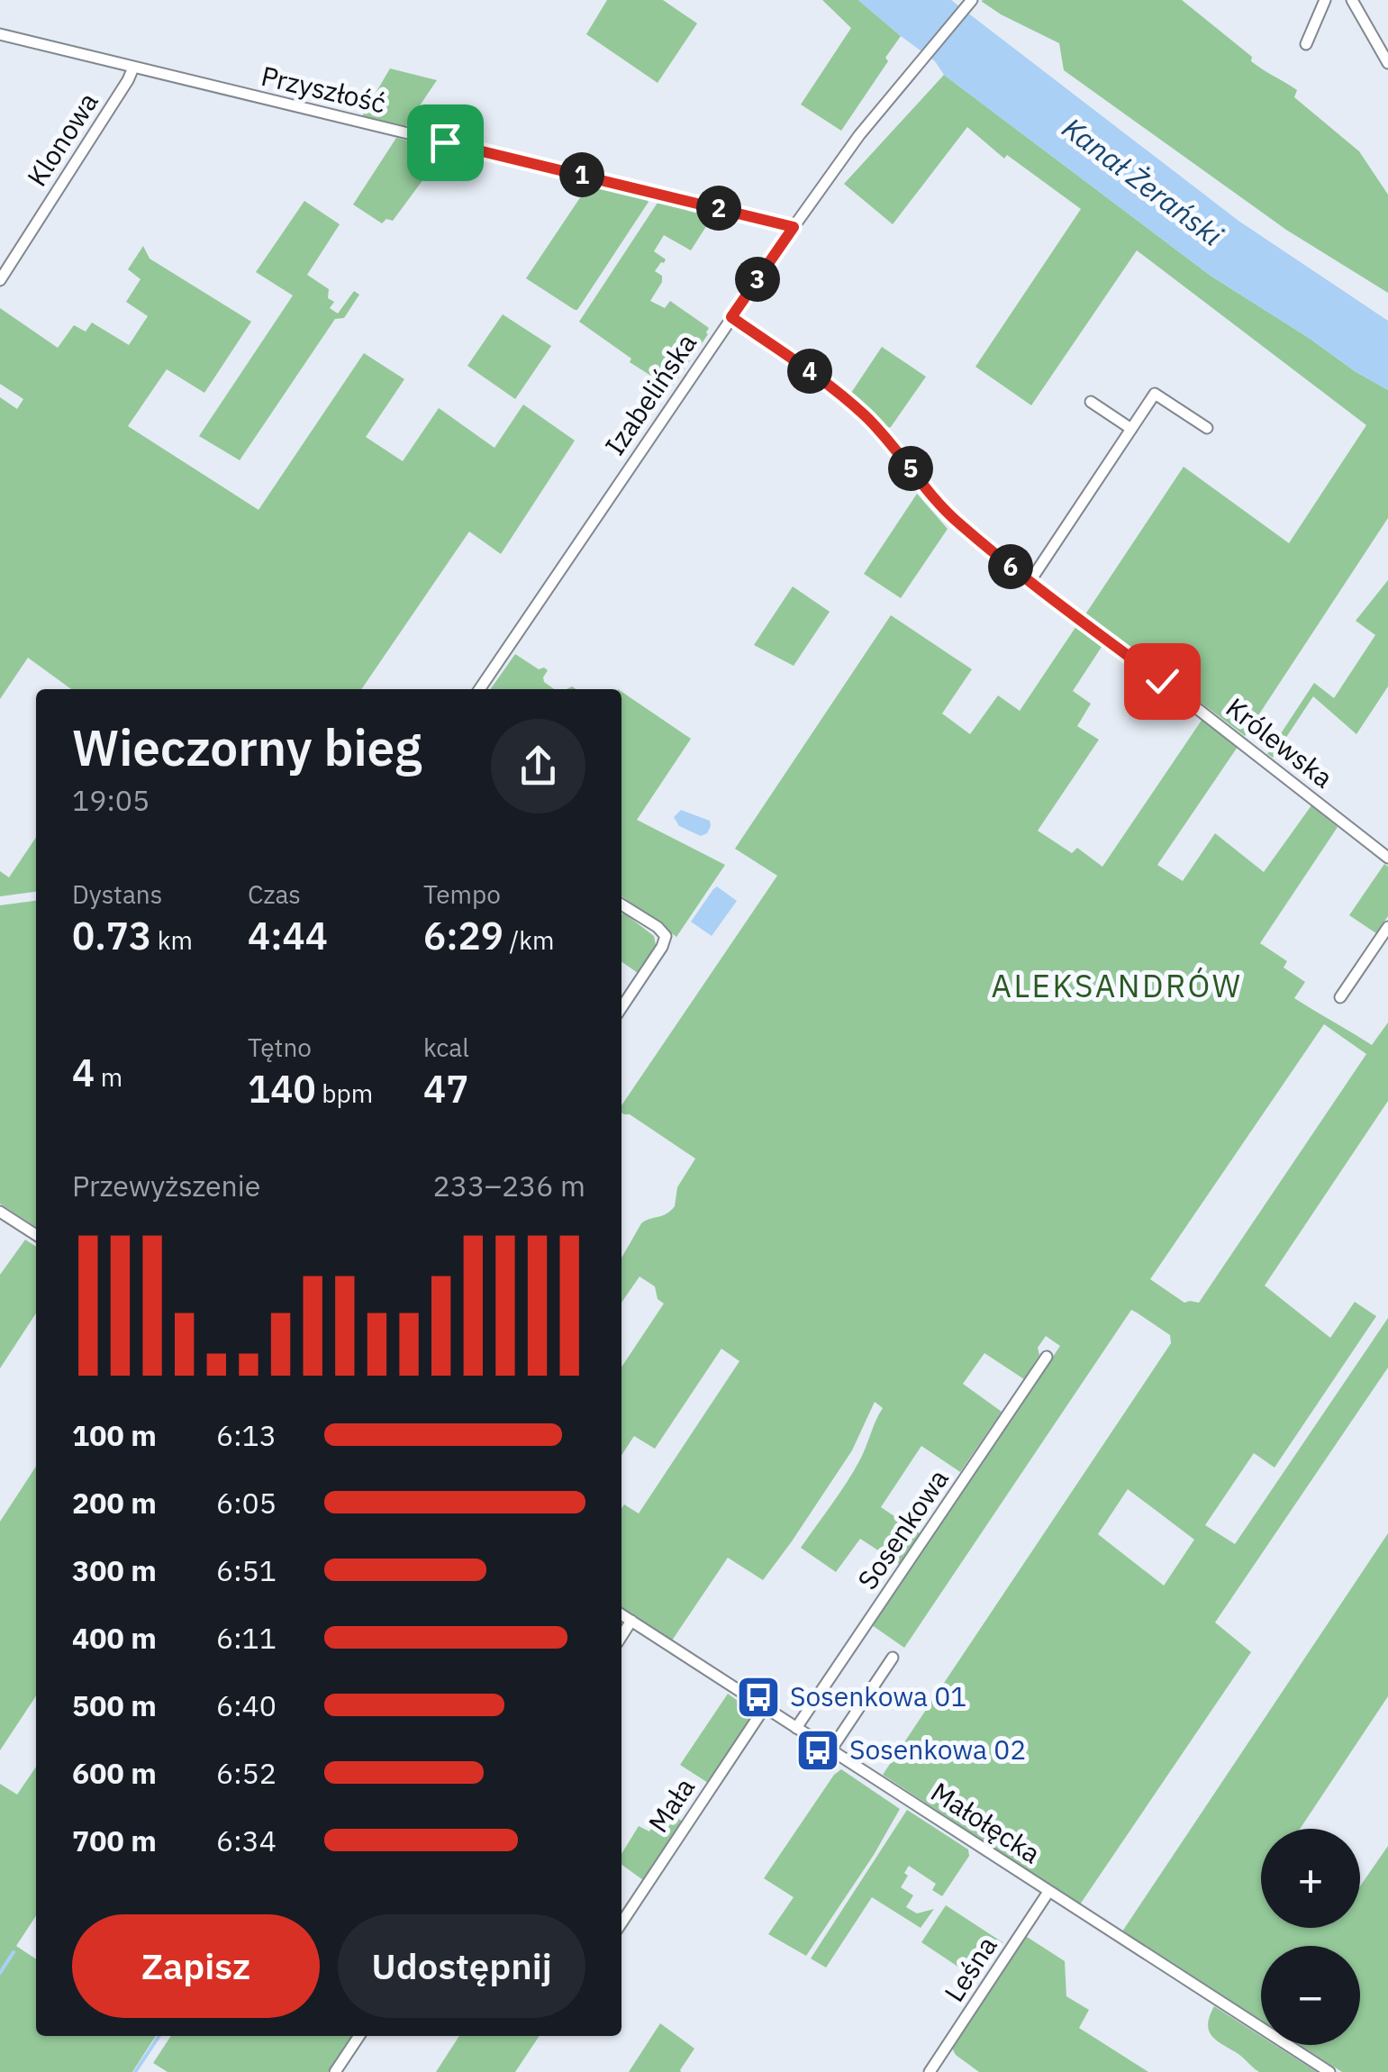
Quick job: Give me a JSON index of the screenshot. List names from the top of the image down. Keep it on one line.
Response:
{"streets":{"street":["Przyszłość","Klonowa","Izabelińska","Królewska","Sosenkowa","Mała","Małołęcka","Leśna"]},"crossings":[["Przyszłość","Klonowa"],["Przyszłość","Izabelińska"],["Izabelińska","Królewska"],["Sosenkowa","Małołęcka"],["Mała","Małołęcka"],["Małołęcka","Leśna"]],"districts":["ALEKSANDRÓW"],"water":["Kanał Żerański"],"places":{"bus stop":["Sosenkowa 01","Sosenkowa 02"]},"page":{"pins":["1","2","3","4","5","6"],"heading":["Wieczorny bieg","19:05"],"stats":[["Dystans","0.73 km"],["Czas","4:44"],["Tempo","6:29 /km"],["4 m"],["Tętno","140 bpm"],["kcal","47"]],"chart":["Przewyższenie","233–236 m"],"list":[{"name":"100 m","note":"6:13"},{"name":"200 m","note":"6:05"},{"name":"300 m","note":"6:51"},{"name":"400 m","note":"6:11"},{"name":"500 m","note":"6:40"},{"name":"600 m","note":"6:52"},{"name":"700 m","note":"6:34"}],"map_buttons":["+","−"],"buttons":["Zapisz","Udostępnij"]}}
